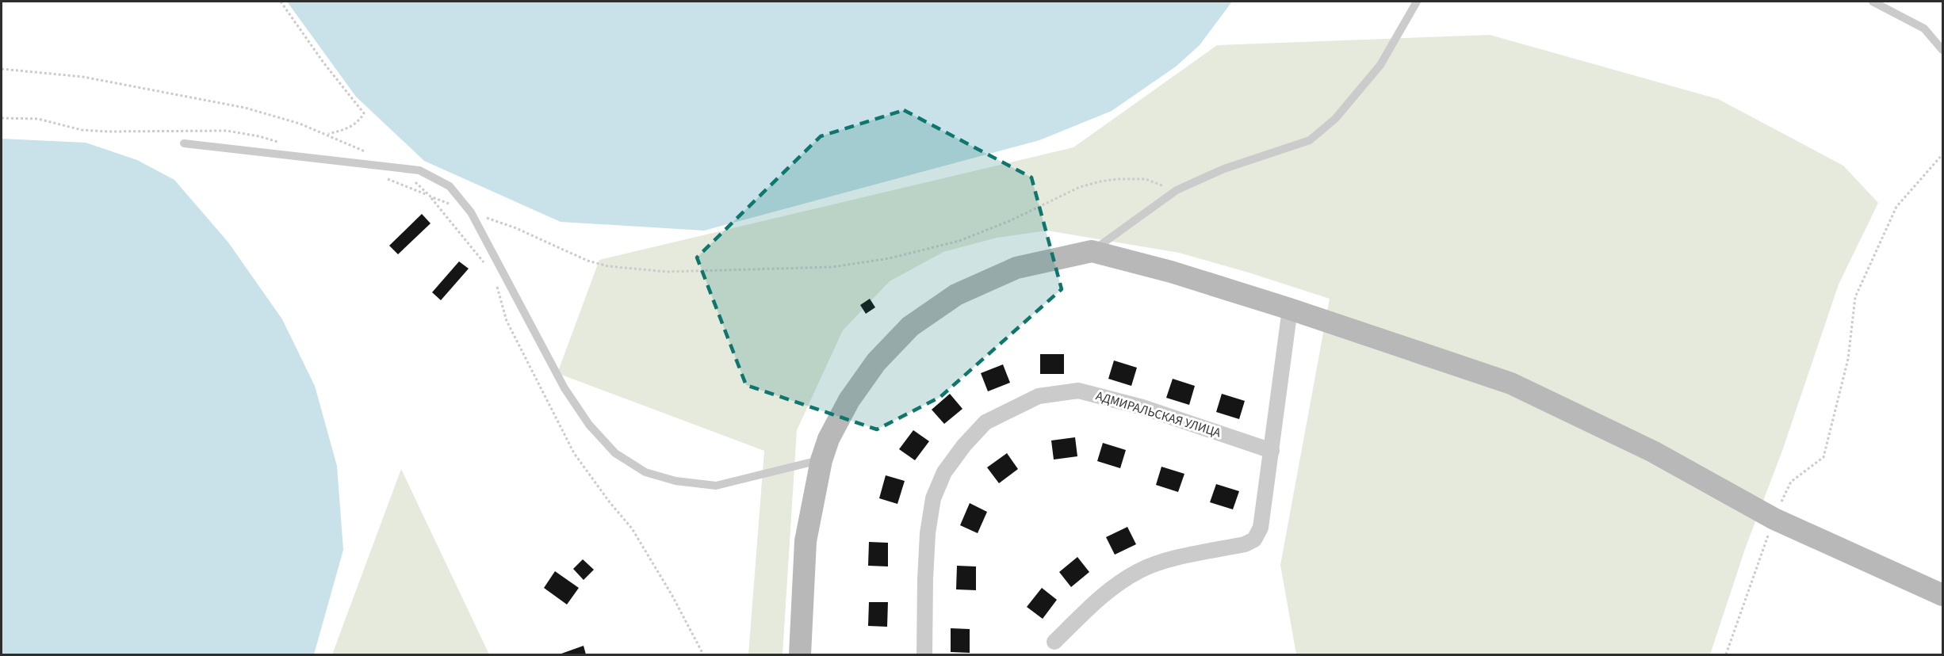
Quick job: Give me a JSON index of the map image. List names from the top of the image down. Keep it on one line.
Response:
{"streets":{"street":["АДМИРАЛЬСКАЯ УЛИЦА"]}}
